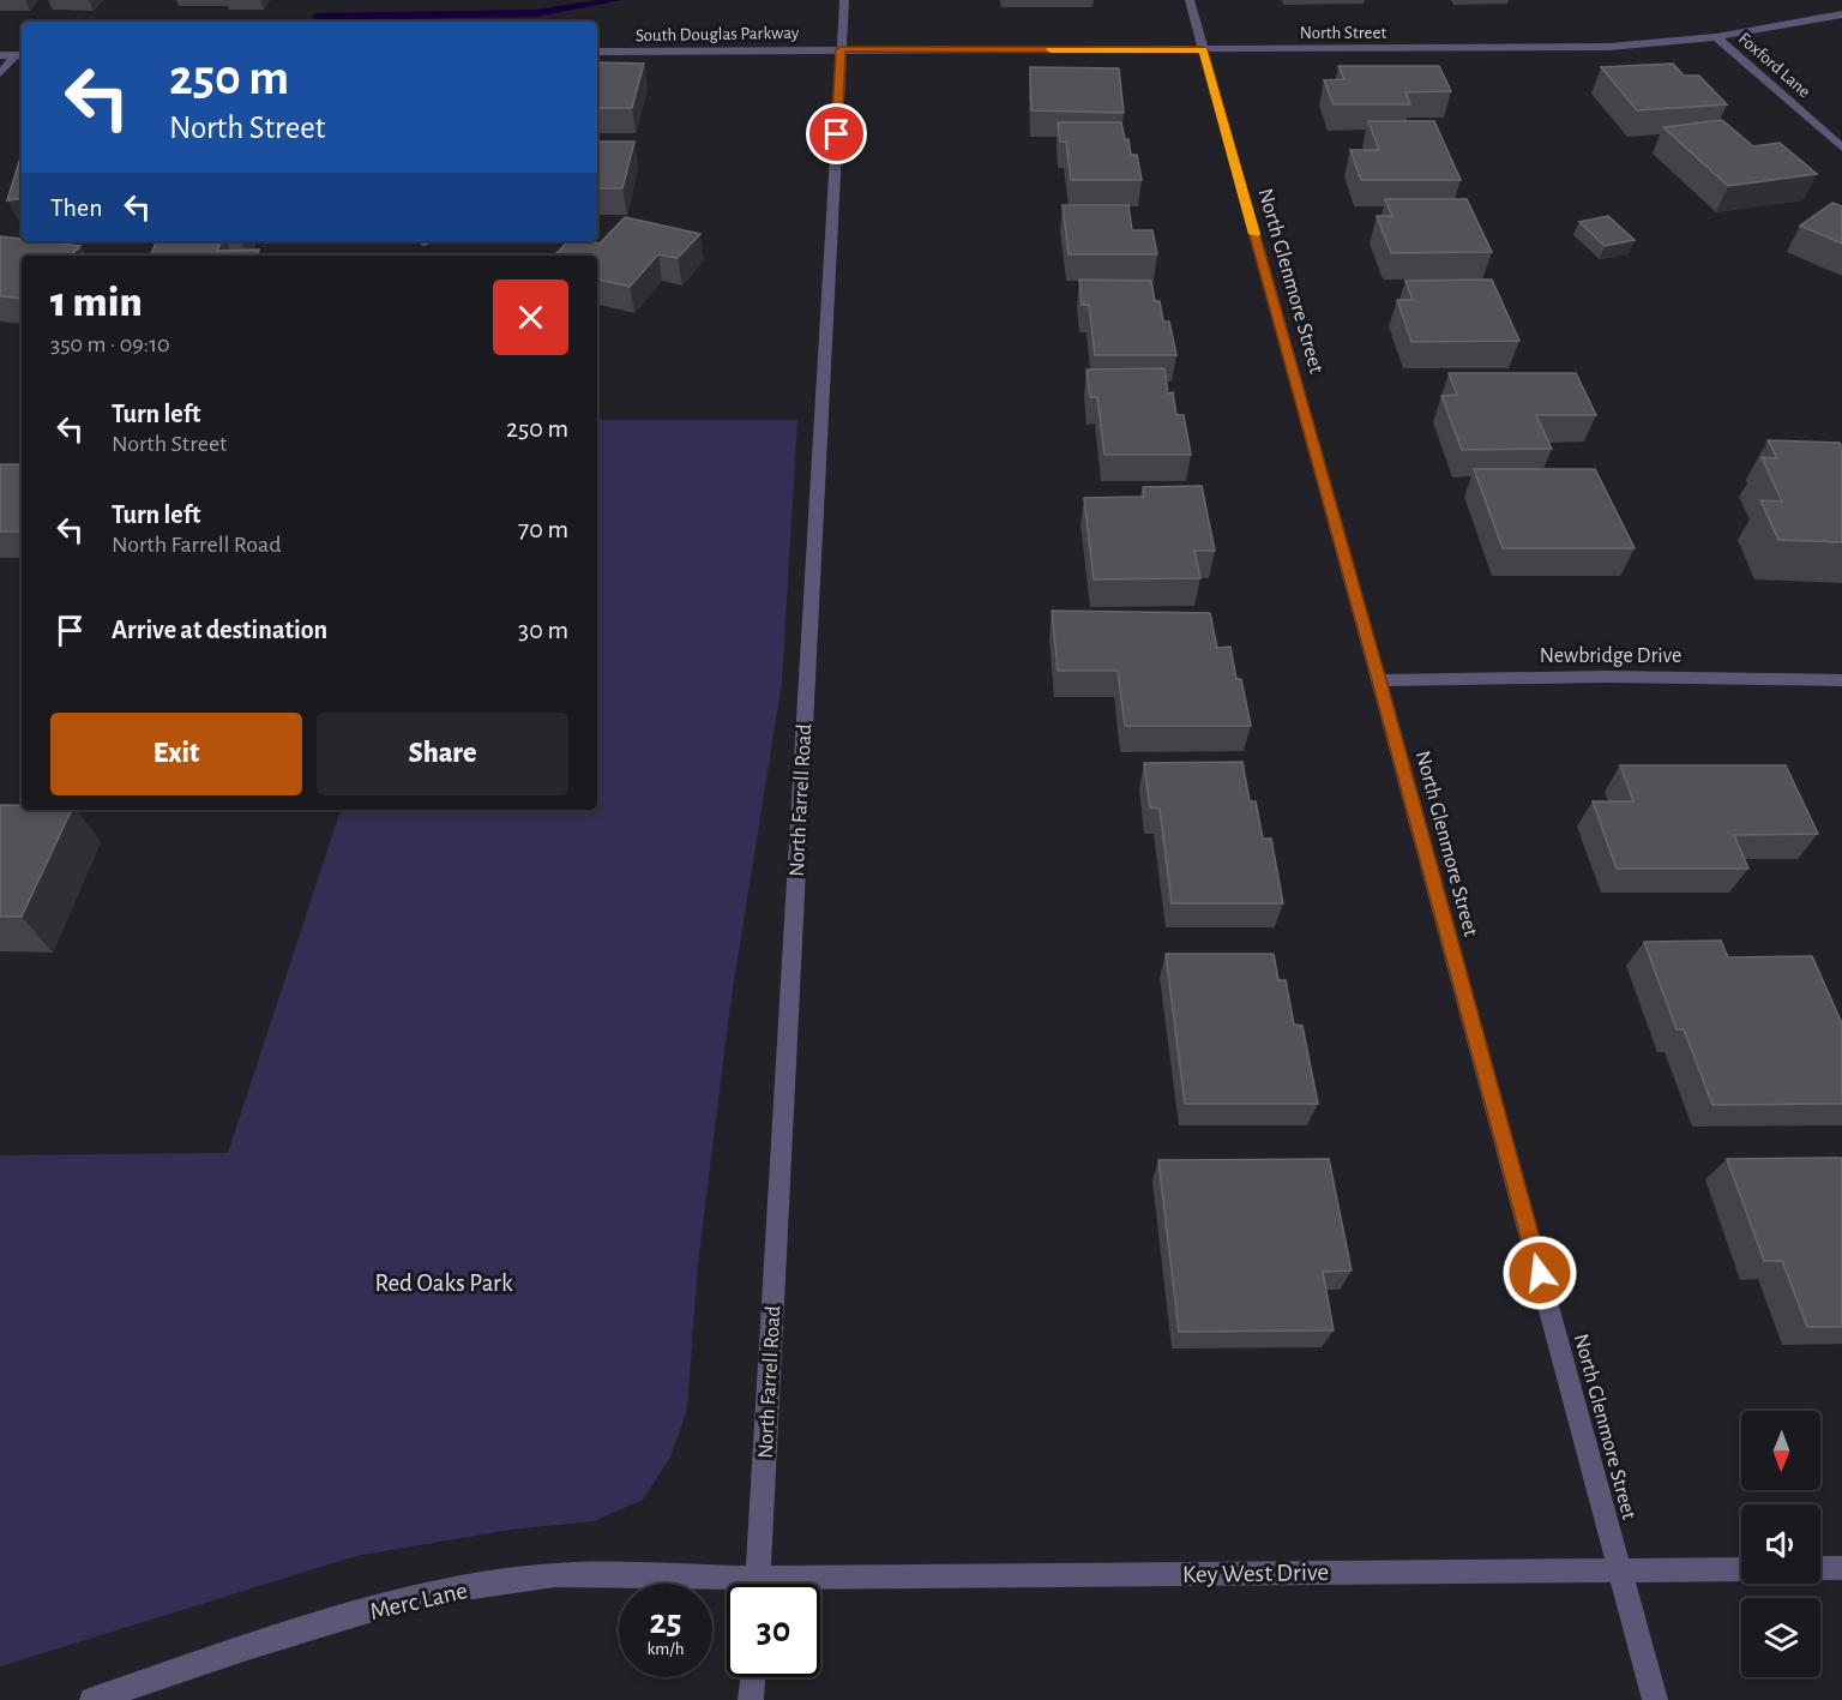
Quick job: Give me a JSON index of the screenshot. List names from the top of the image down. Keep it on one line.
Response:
{"streets":{"street":["North Street","South Douglas Parkway","Foxford Lane","North Glenmore Street","Newbridge Drive","North Farrell Road","Key West Drive","Merc Lane"]},"crossings":[["North Street","South Douglas Parkway"],["North Street","Foxford Lane"],["North Street","North Glenmore Street"],["North Street","North Farrell Road"],["South Douglas Parkway","North Farrell Road"],["North Glenmore Street","Newbridge Drive"],["North Glenmore Street","Key West Drive"]],"parks":["Red Oaks Park"],"north":"bottom","page":{"turn":["250 m","North Street"],"then":"Then","heading":["1 min","350 m · 09:10"],"list":[{"name":"Turn left","note":"North Street","value":"250 m"},{"name":"Turn left","note":"North Farrell Road","value":"70 m"},{"name":"Arrive at destination","value":"30 m"}],"buttons":["Exit","Share"],"speed":"25 km/h","limit":"30"}}
